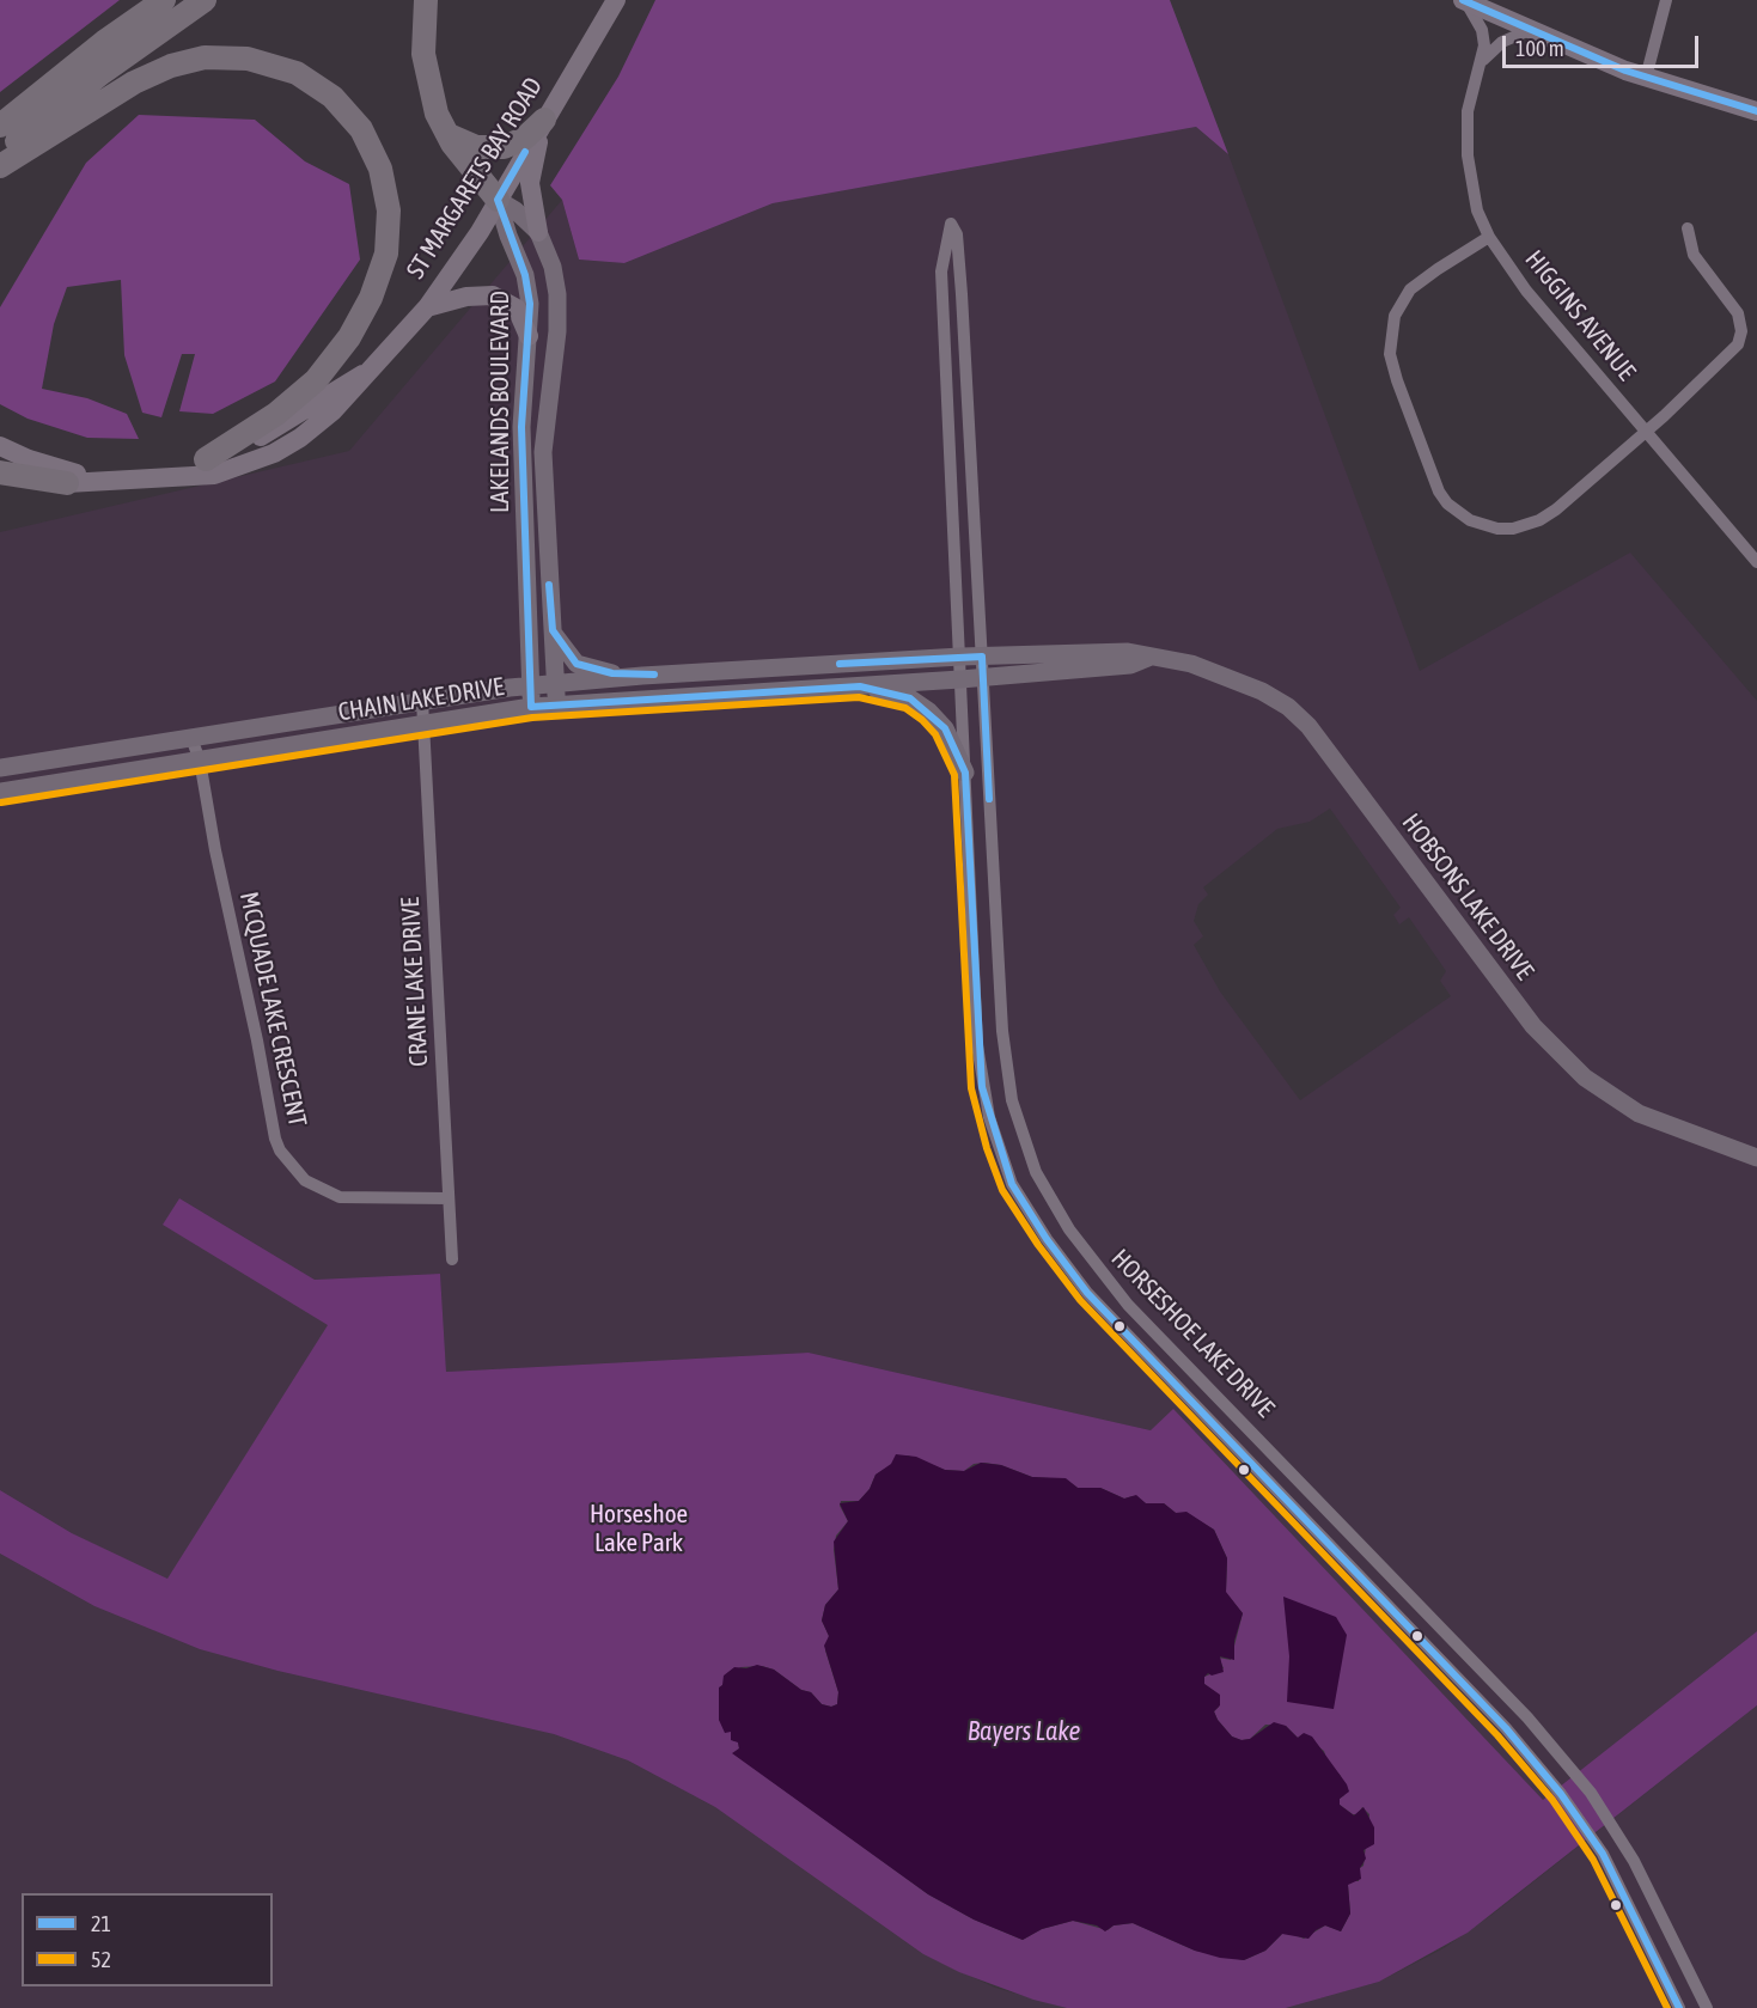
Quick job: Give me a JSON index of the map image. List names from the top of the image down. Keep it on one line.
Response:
{"streets":{"main road":["ST MARGARETS BAY ROAD"],"street":["HIGGINS AVENUE","LAKELANDS BOULEVARD","CHAIN LAKE DRIVE","HOBSONS LAKE DRIVE","CRANE LAKE DRIVE","MCQUADE LAKE CRESCENT","HORSESHOE LAKE DRIVE"]},"crossings":[["ST MARGARETS BAY ROAD","LAKELANDS BOULEVARD"],["LAKELANDS BOULEVARD","CHAIN LAKE DRIVE"],["CHAIN LAKE DRIVE","HOBSONS LAKE DRIVE"],["CHAIN LAKE DRIVE","CRANE LAKE DRIVE"],["CHAIN LAKE DRIVE","MCQUADE LAKE CRESCENT"],["CHAIN LAKE DRIVE","HORSESHOE LAKE DRIVE"],["HOBSONS LAKE DRIVE","HORSESHOE LAKE DRIVE"],["CRANE LAKE DRIVE","MCQUADE LAKE CRESCENT"]],"water":["Bayers Lake"],"parks":["Horseshoe Lake Park"],"lines":["transit line 21","transit line 52"],"legend":["21","52"],"scale_bar":"100 m"}
